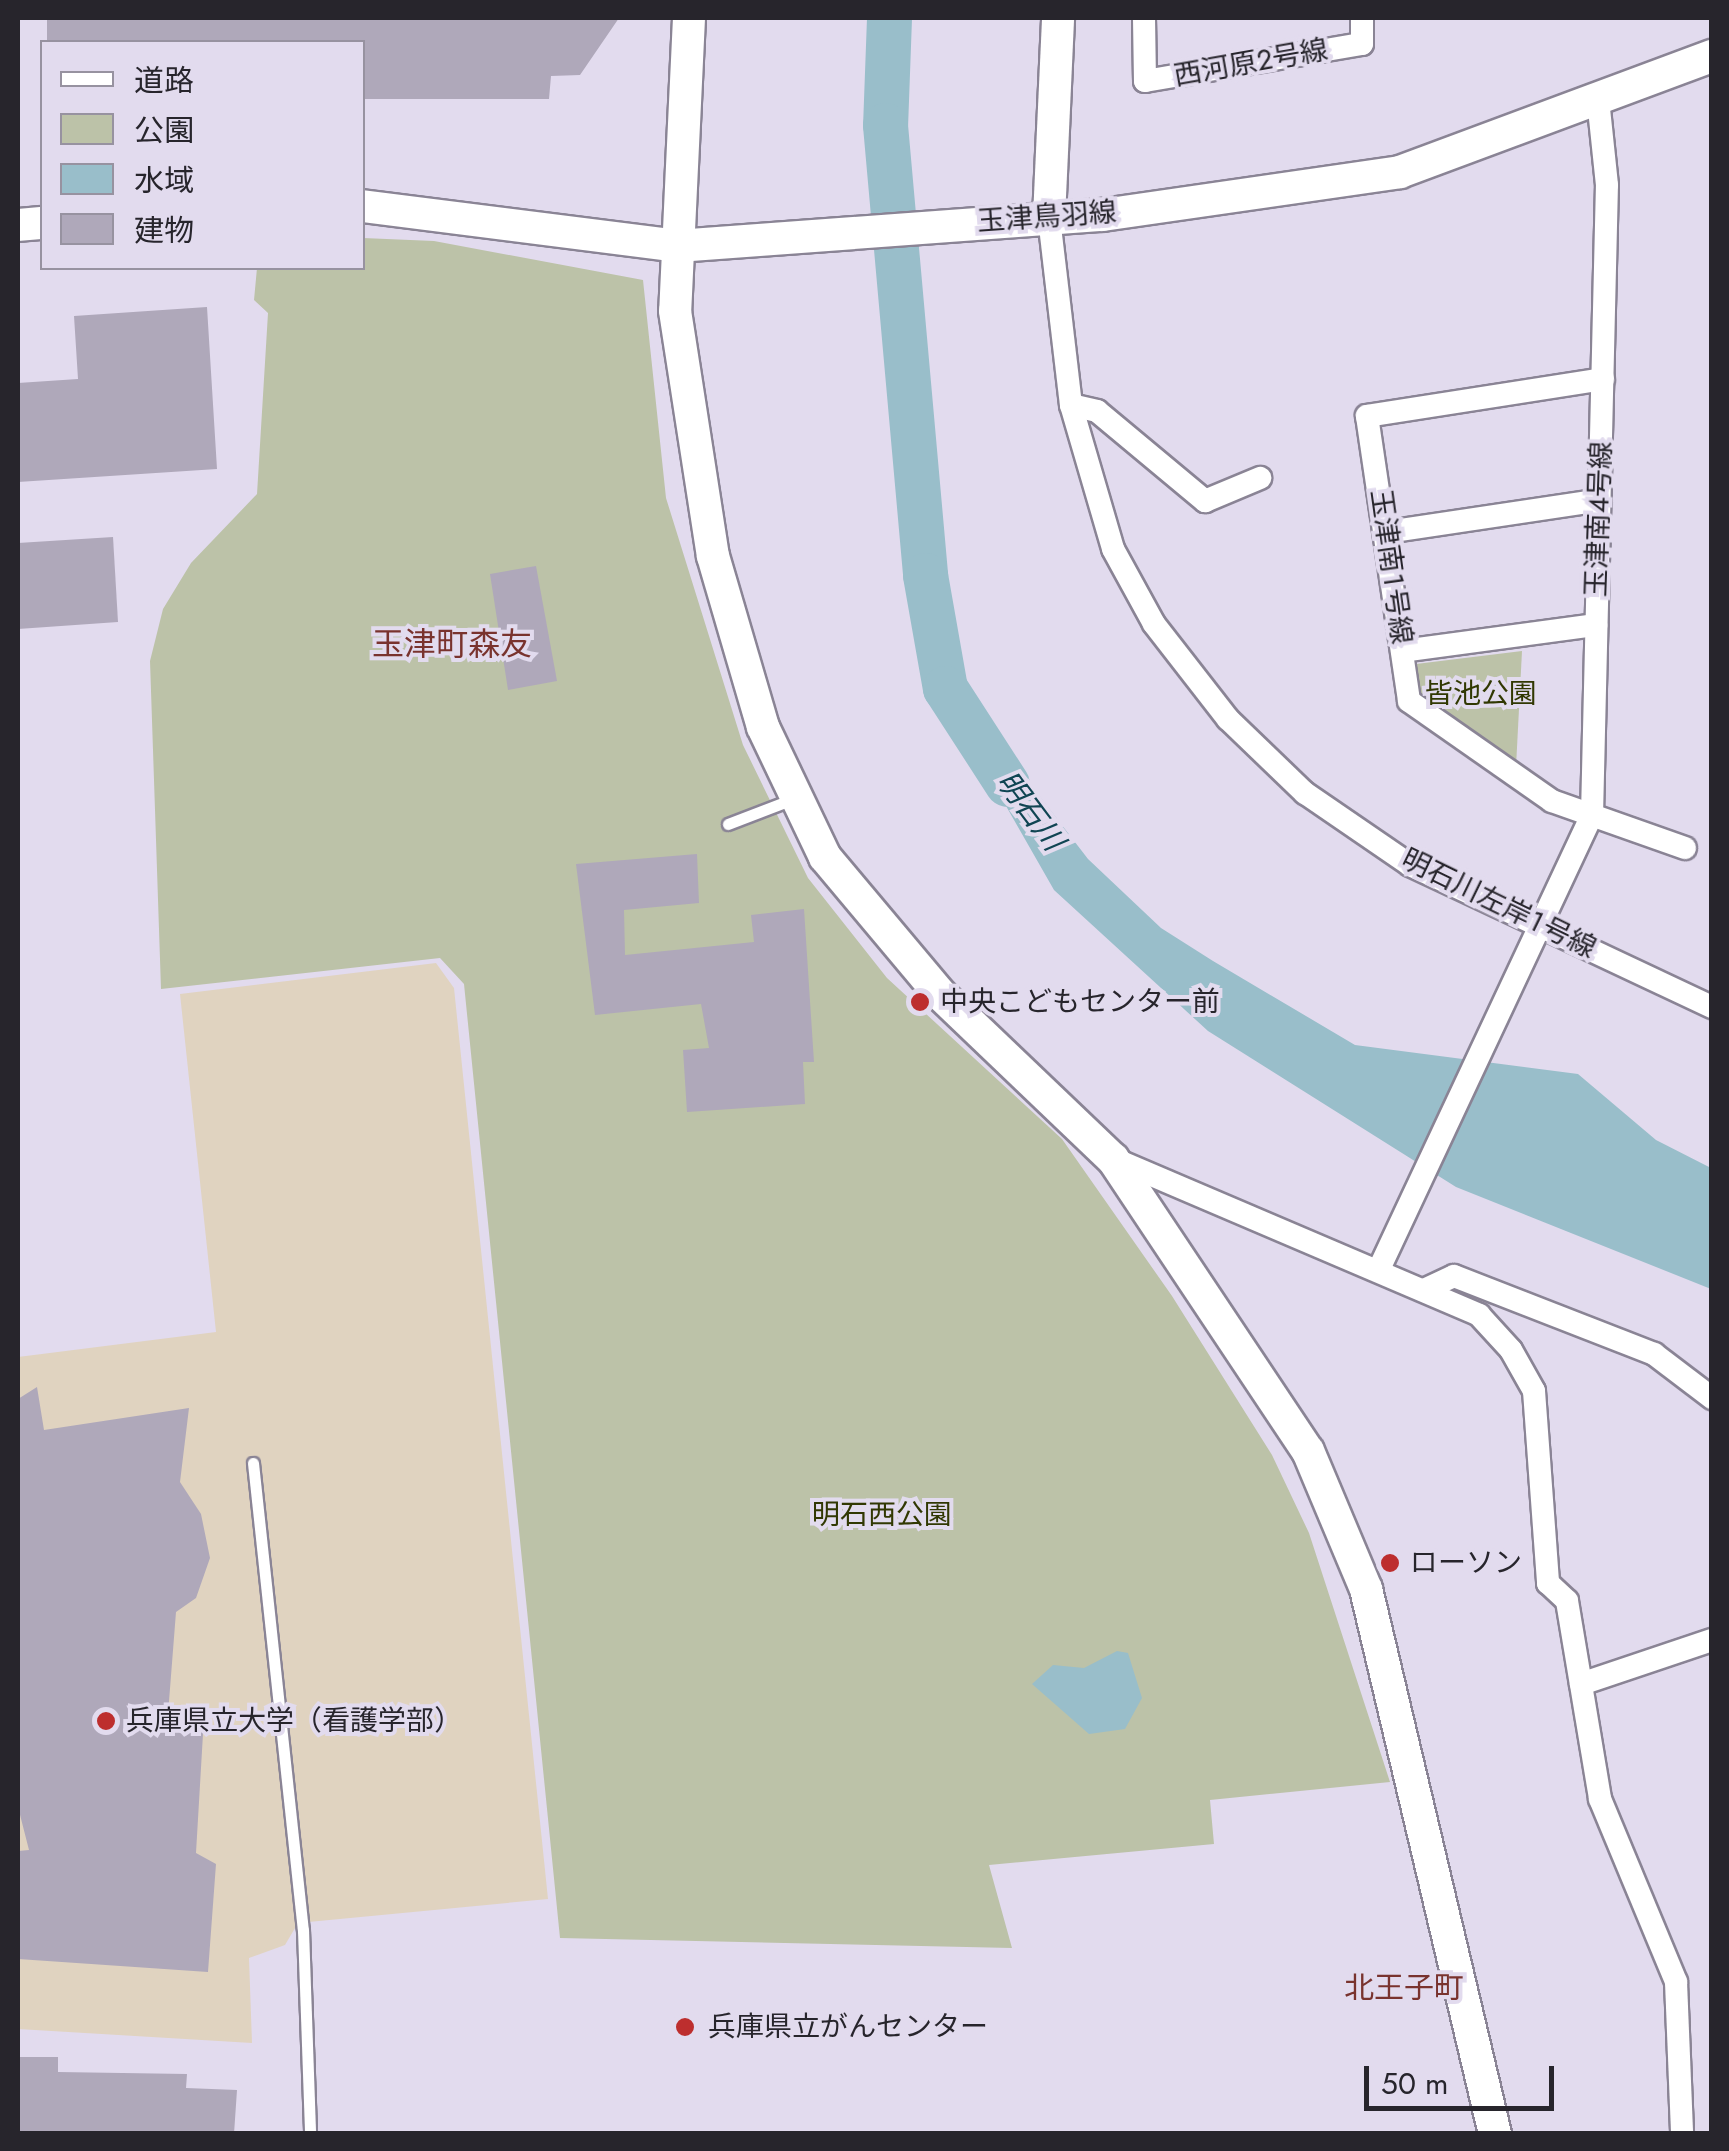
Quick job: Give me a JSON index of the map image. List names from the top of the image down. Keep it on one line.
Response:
{"streets":{"street":["西河原２号線","玉津鳥羽線","玉津南４号線","玉津南１号線","明石川左岸１号線"]},"crossings":[["玉津鳥羽線","玉津南４号線"],["玉津鳥羽線","明石川左岸１号線"],["玉津南４号線","玉津南１号線"],["玉津南４号線","明石川左岸１号線"]],"districts":["玉津町森友","北王子町"],"water":["明石川"],"parks":["皆池公園","明石西公園"],"places":["中央こどもセンター前","ローソン","兵庫県立大学（看護学部）","兵庫県立がんセンター"],"legend":["道路","公園","水域","建物"],"scale_bar":"50 m"}
